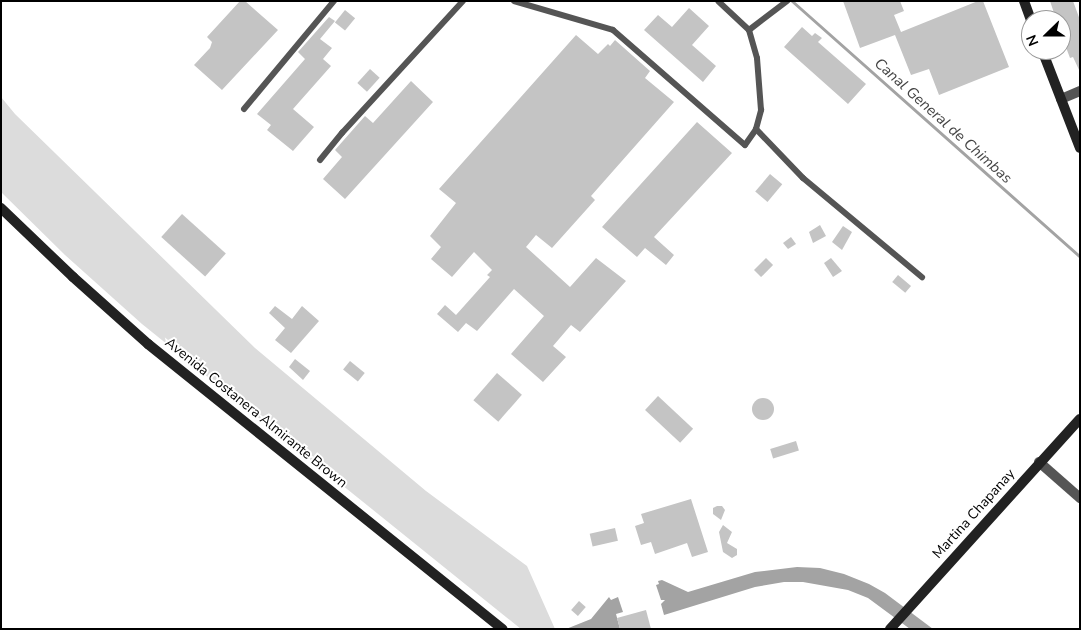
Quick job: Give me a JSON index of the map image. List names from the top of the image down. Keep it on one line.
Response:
{"streets":{"main road":["Avenida Costanera Almirante Brown","Martina Chapanay"]},"water":["Canal General de Chimbas"],"north":"left"}
